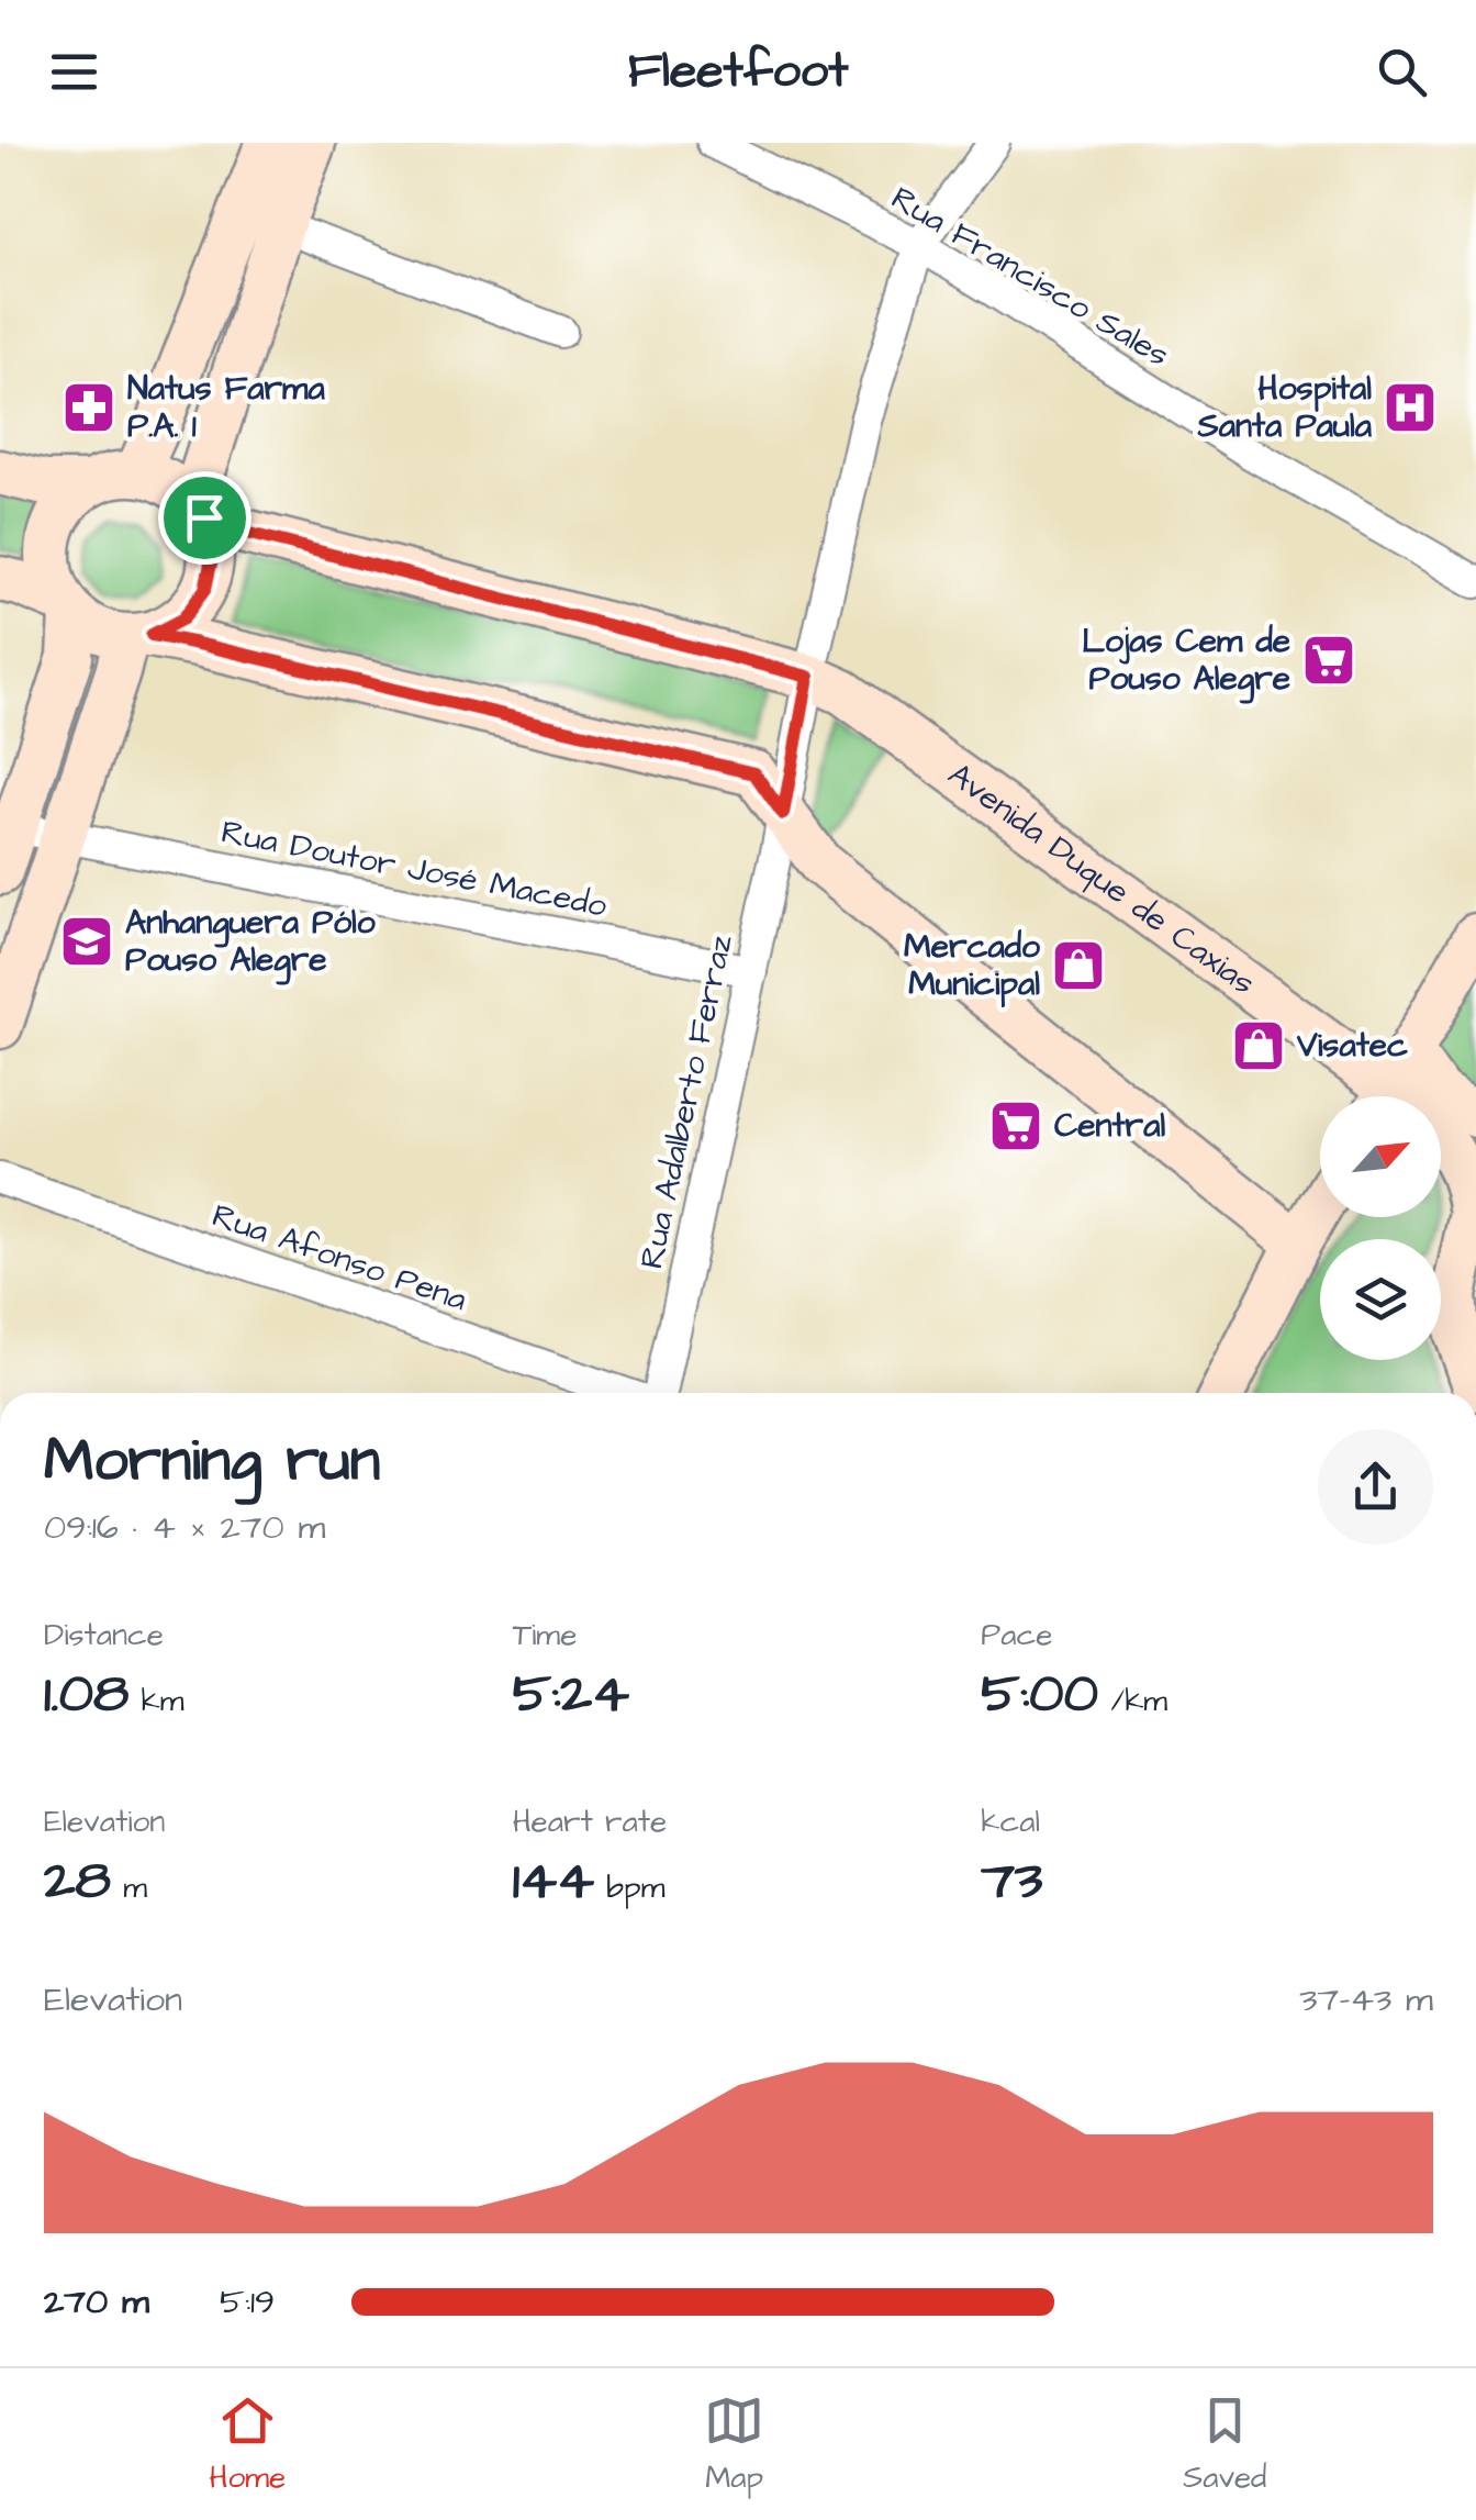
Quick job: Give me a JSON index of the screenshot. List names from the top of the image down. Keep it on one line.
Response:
{"streets":{"street":["Rua Francisco Sales","Rua Doutor José Macedo","Avenida Duque de Caxias","Rua Adalberto Ferraz","Rua Afonso Pena"]},"crossings":[["Rua Doutor José Macedo","Rua Adalberto Ferraz"]],"places":{"pharmacy":["Natus Farma P.A. 1"],"hospital":["Hospital Santa Paula"],"supermarket":["Lojas Cem de Pouso Alegre","Central"],"school or university":["Anhanguera Pólo Pouso Alegre"],"shop":["Mercado Municipal","Visatec"]},"north":"top right","page":{"header":"Fleetfoot","heading":["Morning run","09:16 · 4 × 270 m"],"stats":[["Distance","1.08 km"],["Time","5:24"],["Pace","5:00 /km"],["Elevation","28 m"],["Heart rate","144 bpm"],["kcal","73"]],"chart":["Elevation","37–43 m"],"list":[{"name":"270 m","note":"5:19"}],"tabs":["Home","Map","Saved"]}}
